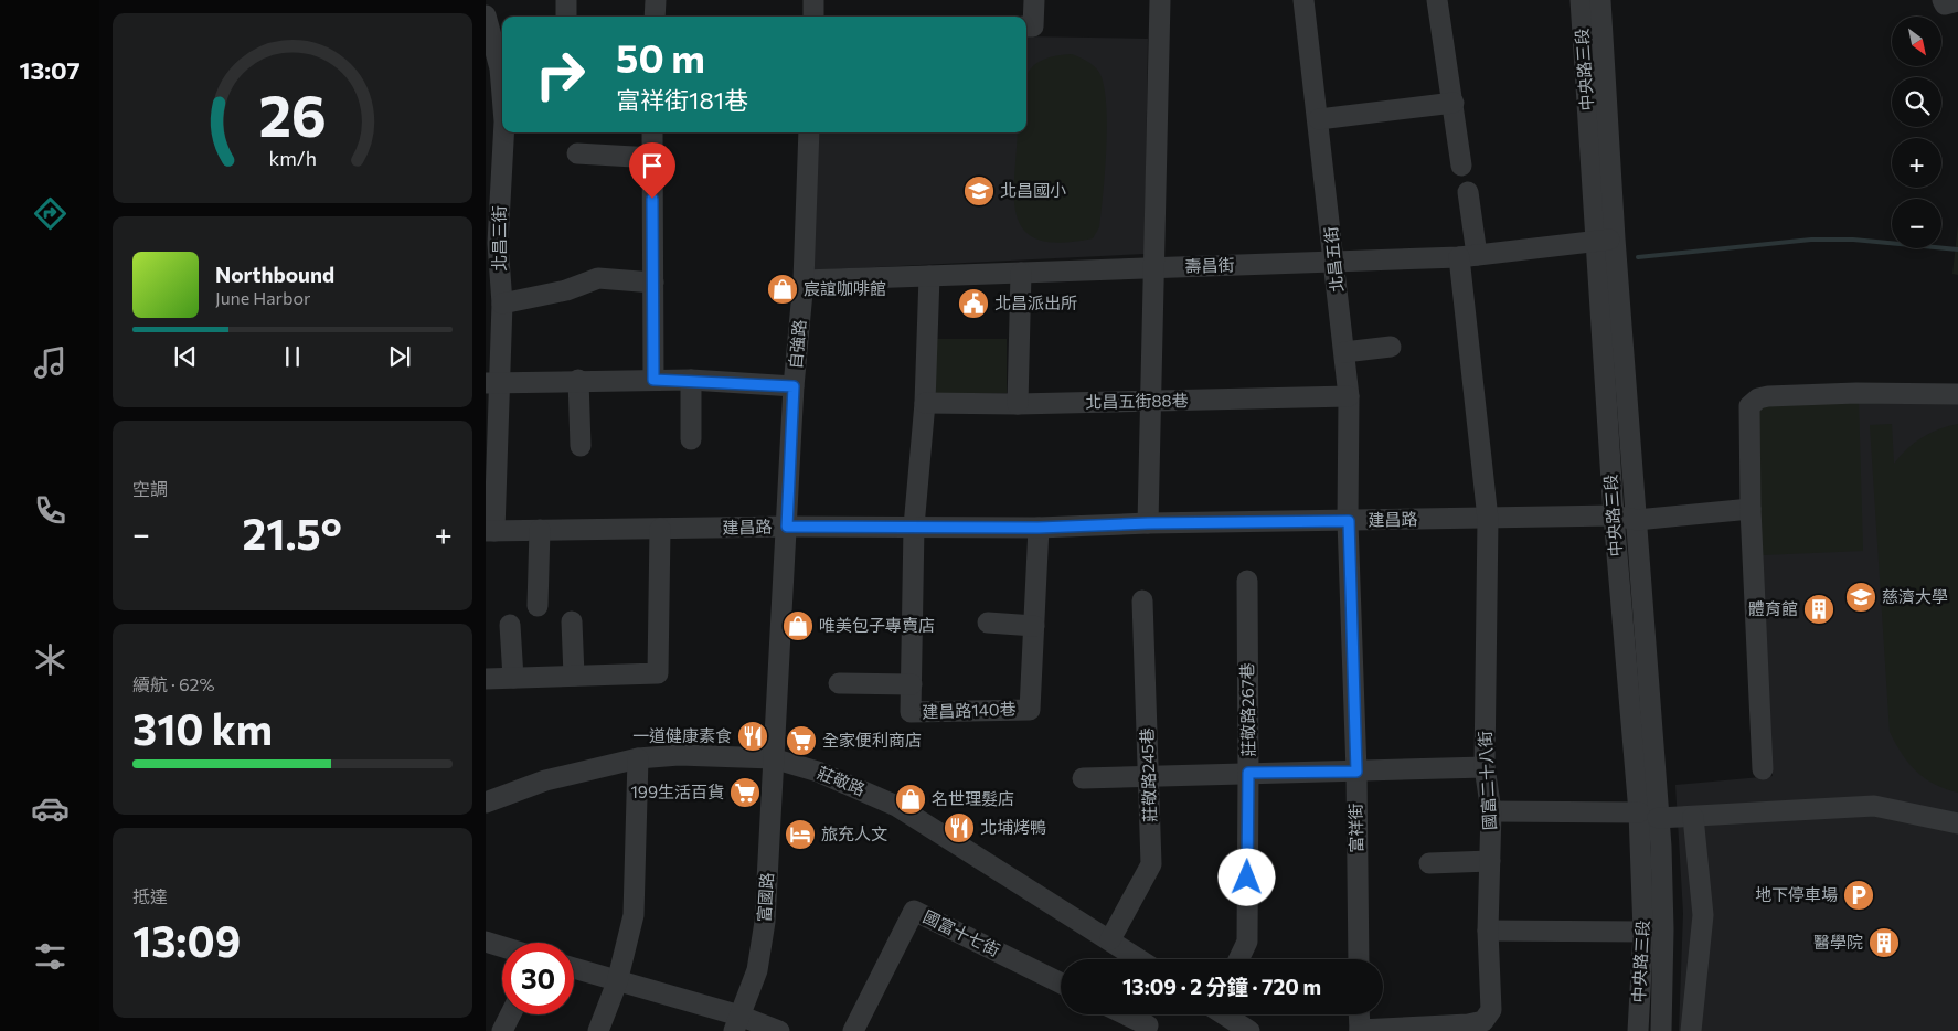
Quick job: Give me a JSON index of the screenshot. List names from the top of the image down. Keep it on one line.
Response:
{"streets":{"street":["中央路三段","北昌三街","北昌五街","壽昌街","自強路","北昌五街88巷","建昌路","莊敬路267巷","建昌路140巷","莊敬路245巷","國富二十八街","莊敬路","富祥街","富國路","國富十七街"]},"crossings":[["中央路三段","壽昌街"],["中央路三段","建昌路"],["北昌三街","建昌路"],["北昌五街","壽昌街"],["北昌五街","北昌五街88巷"],["北昌五街","建昌路"],["北昌五街","富祥街"],["壽昌街","自強路"],["壽昌街","建昌路140巷"],["壽昌街","國富二十八街"],["自強路","建昌路"],["自強路","莊敬路"],["自強路","富國路"],["北昌五街88巷","建昌路140巷"],["建昌路","建昌路140巷"],["建昌路","國富二十八街"],["建昌路","富祥街"],["莊敬路245巷","莊敬路"],["莊敬路","富國路"]],"places":{"school or university":["北昌國小","慈濟大學"],"shop":["宸誼咖啡館","唯美包子專賣店","名世理髮店"],"public building":["北昌派出所"],"building":["體育館","醫學院"],"restaurant":["一道健康素食","北埔烤鴨"],"supermarket":["全家便利商店","199生活百貨"],"hotel":["旅充人文"],"parking":["地下停車場"]},"north":"bottom right","page":{"tabs":"13:07","map_buttons":["+","−"],"turn":["50 m","富祥街181巷"],"song":["Northbound","June Harbor"],"tile":["空調",["續航 · 62%","310 km"],["抵達","13:09"]],"heat":["−","21.5°","+"],"limit":"30","trip":"13:09 · 2 分鐘 · 720 m","gauge":["26","km/h"]}}
